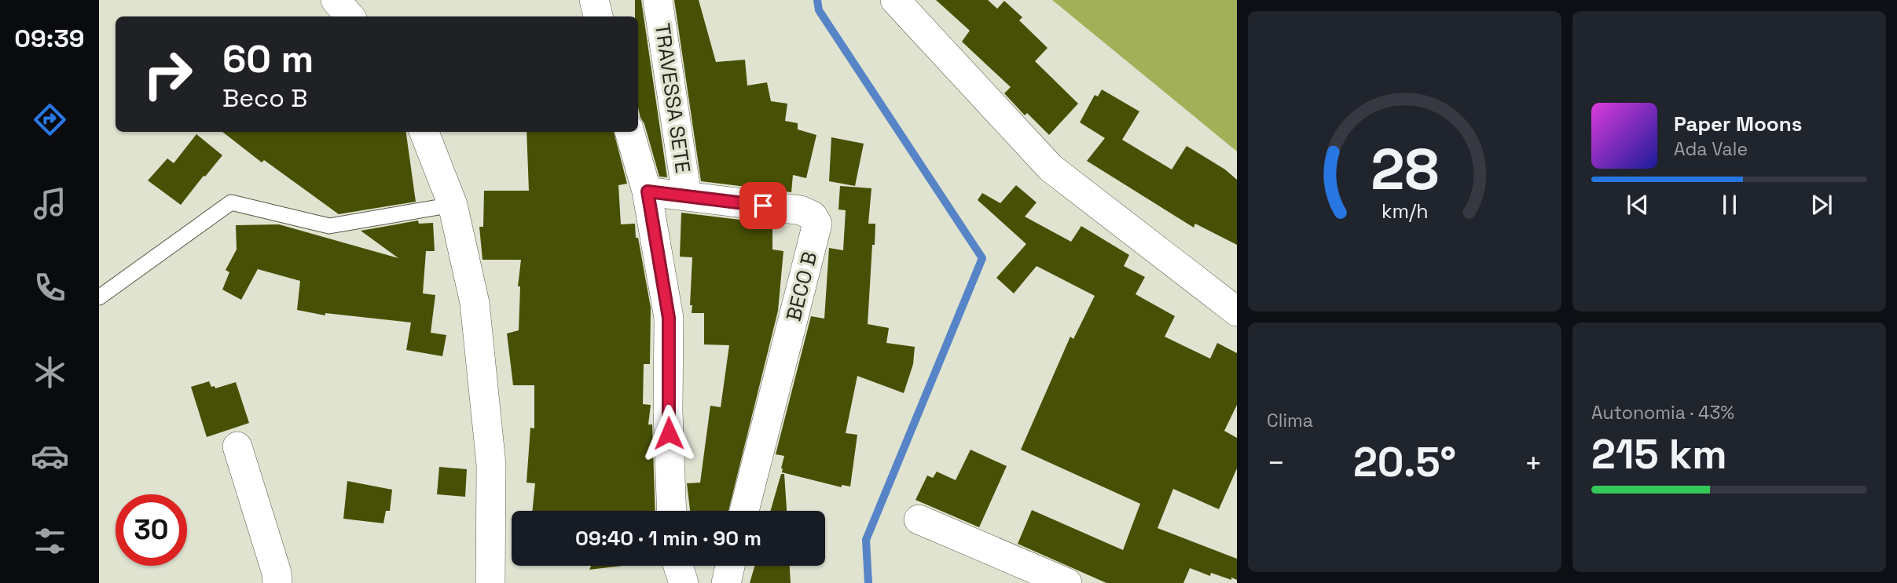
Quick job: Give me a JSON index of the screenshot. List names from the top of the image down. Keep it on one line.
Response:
{"streets":{"street":["TRAVESSA SETE","BECO B"]},"crossings":[["TRAVESSA SETE","BECO B"]],"page":{"tabs":"09:39","turn":["60 m","Beco B"],"song":["Paper Moons","Ada Vale"],"tile":["Clima",["Autonomia · 43%","215 km"]],"heat":["−","20.5°","+"],"limit":"30","trip":"09:40 · 1 min · 90 m","gauge":["28","km/h"]}}
